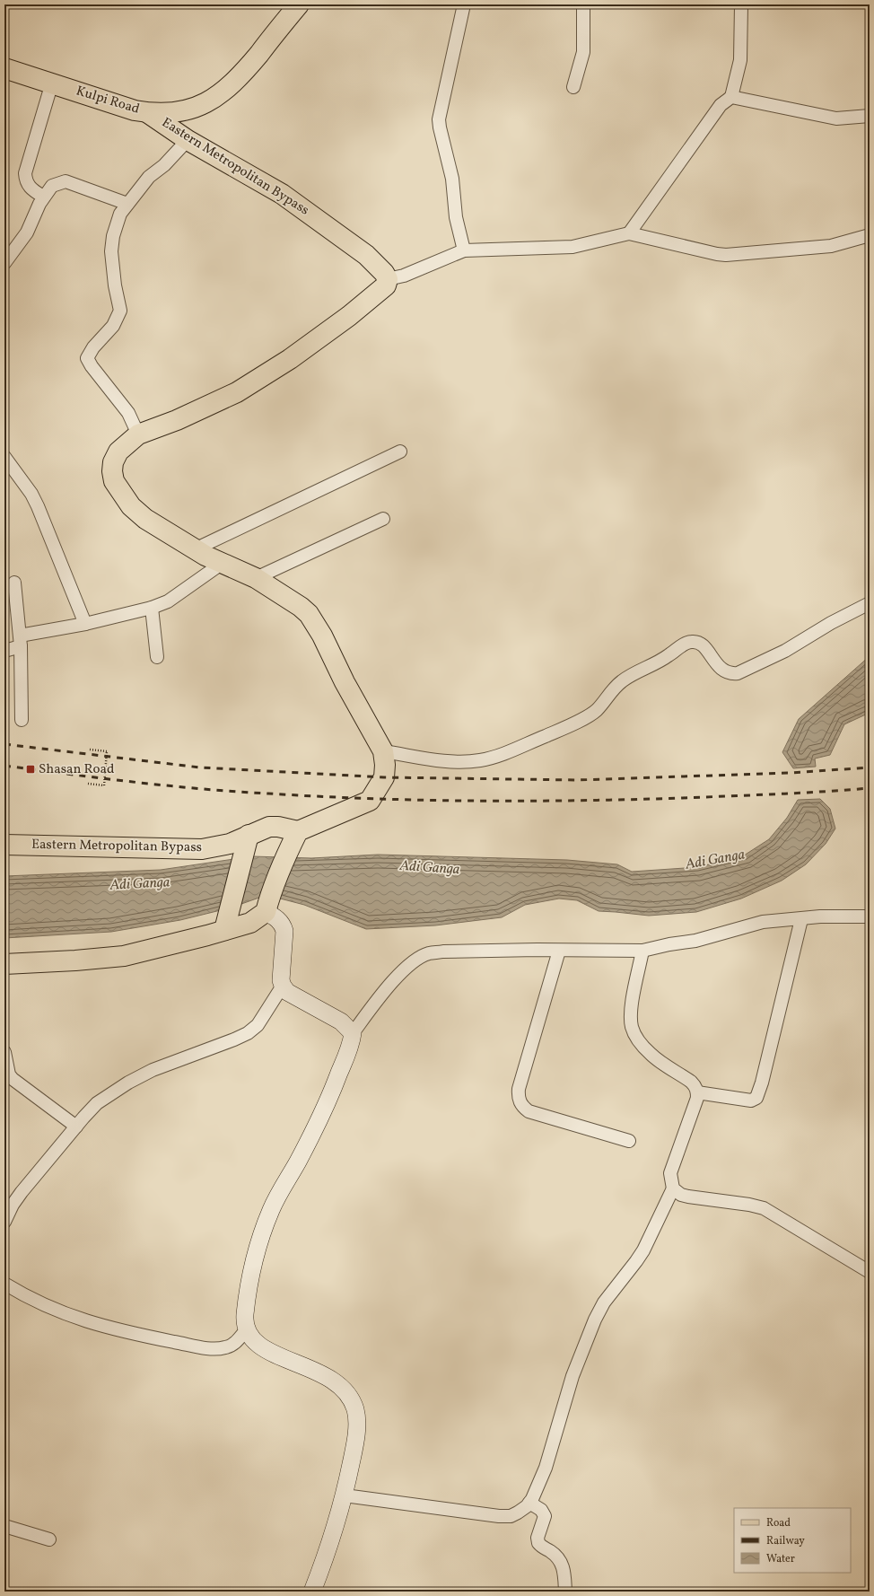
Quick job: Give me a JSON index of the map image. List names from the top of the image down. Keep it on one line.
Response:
{"streets":{"main road":["Kulpi Road","Eastern Metropolitan Bypass"]},"crossings":[["Kulpi Road","Eastern Metropolitan Bypass"]],"water":["Adi Ganga"],"places":{"transit":["Shasan Road"]},"legend":["Road","Railway","Water"]}
